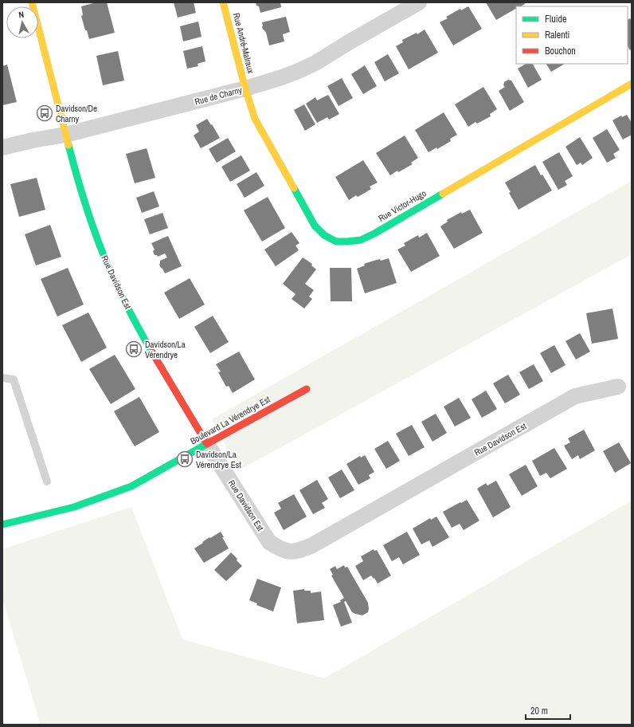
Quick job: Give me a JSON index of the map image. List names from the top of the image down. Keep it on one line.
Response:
{"streets":{"street":["Rue André-Malraux","Rue de Charny","Rue Victor-Hugo","Rue Davidson Est","Boulevard La Vérendrye Est"]},"crossings":[["Rue André-Malraux","Rue de Charny"],["Rue André-Malraux","Rue Victor-Hugo"],["Rue de Charny","Rue Victor-Hugo"],["Rue de Charny","Rue Davidson Est"],["Rue Davidson Est","Boulevard La Vérendrye Est"]],"places":{"bus stop":["Davidson/De Charny","Davidson/La Vérendrye","Davidson/La Vérendrye Est"]},"legend":["Fluide","Ralenti","Bouchon"],"scale_bar":"20 m","north":"top"}
